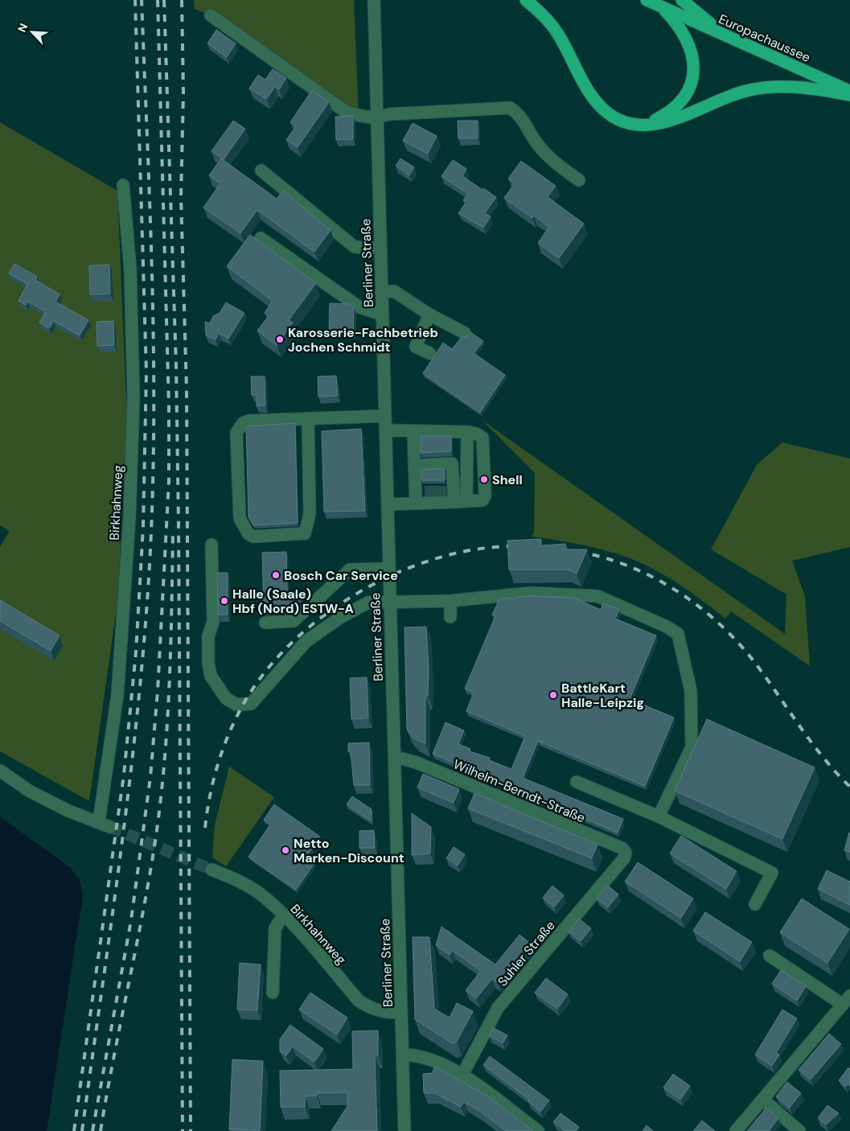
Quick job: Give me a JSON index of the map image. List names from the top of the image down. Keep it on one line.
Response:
{"streets":{"main road":["Europachaussee"],"street":["Berliner Straße","Birkhahnweg","Wilhelm-Berndt-Straße","Suhler Straße"]},"crossings":[["Berliner Straße","Birkhahnweg"],["Berliner Straße","Wilhelm-Berndt-Straße"],["Wilhelm-Berndt-Straße","Suhler Straße"]],"places":["Karosserie-Fachbetrieb Jochen Schmidt","Shell","Bosch Car Service","Halle (Saale) Hbf (Nord) ESTW-A","BattleKart Halle-Leipzig","Netto Marken-Discount"],"north":"top left"}
